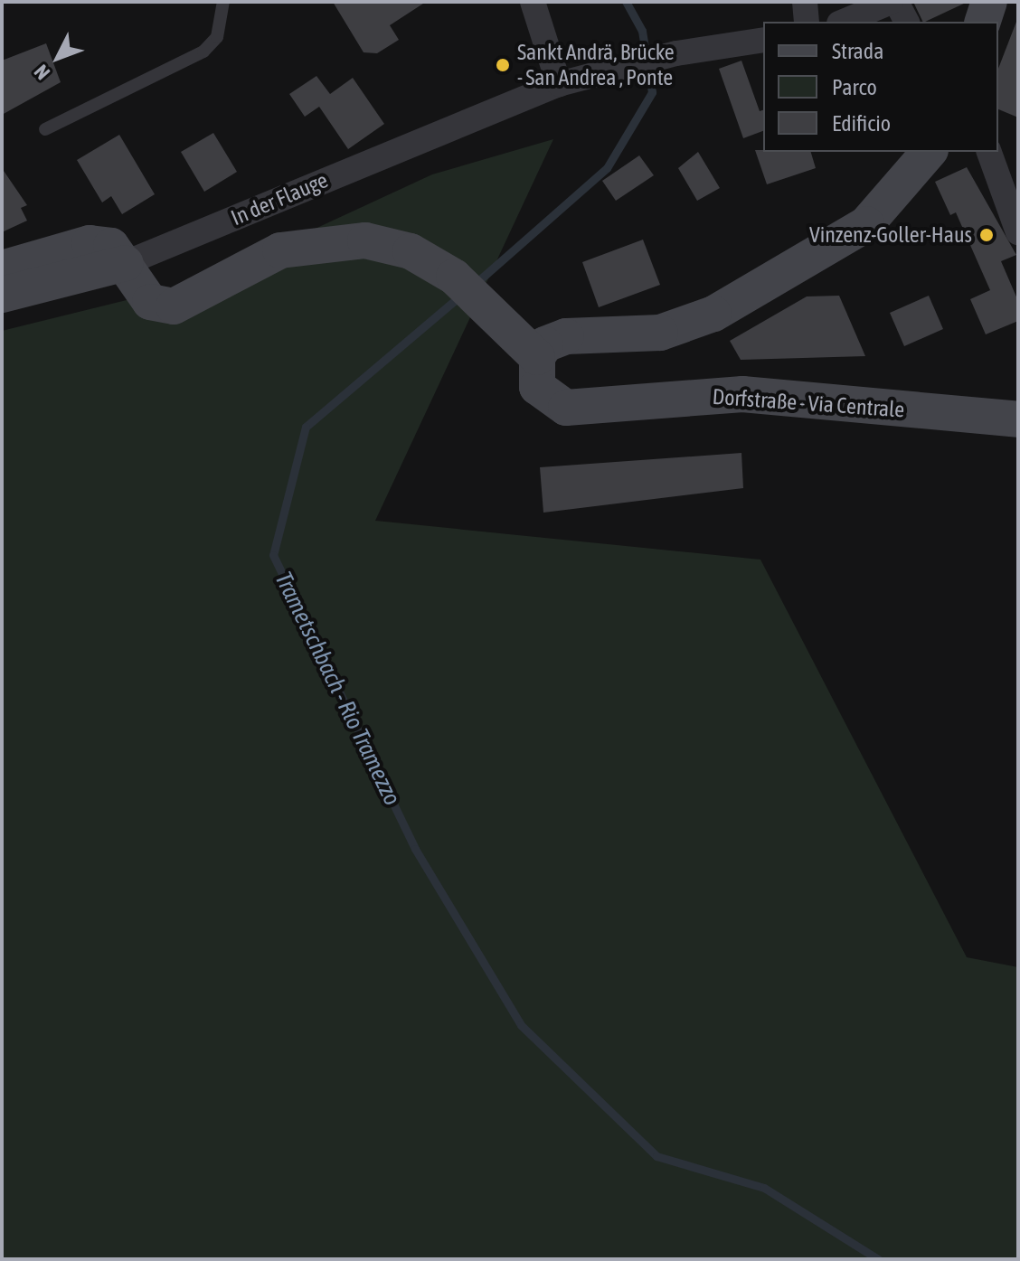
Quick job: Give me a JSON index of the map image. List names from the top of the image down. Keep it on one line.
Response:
{"streets":{"street":["In der Flauge","Dorfstraße - Via Centrale"]},"water":["Trametschbach - Rio Tramezzo"],"places":["Sankt Andrä, Brücke - San Andrea , Ponte","Vinzenz-Goller-Haus"],"legend":["Strada","Parco","Edificio"],"north":"bottom left"}
